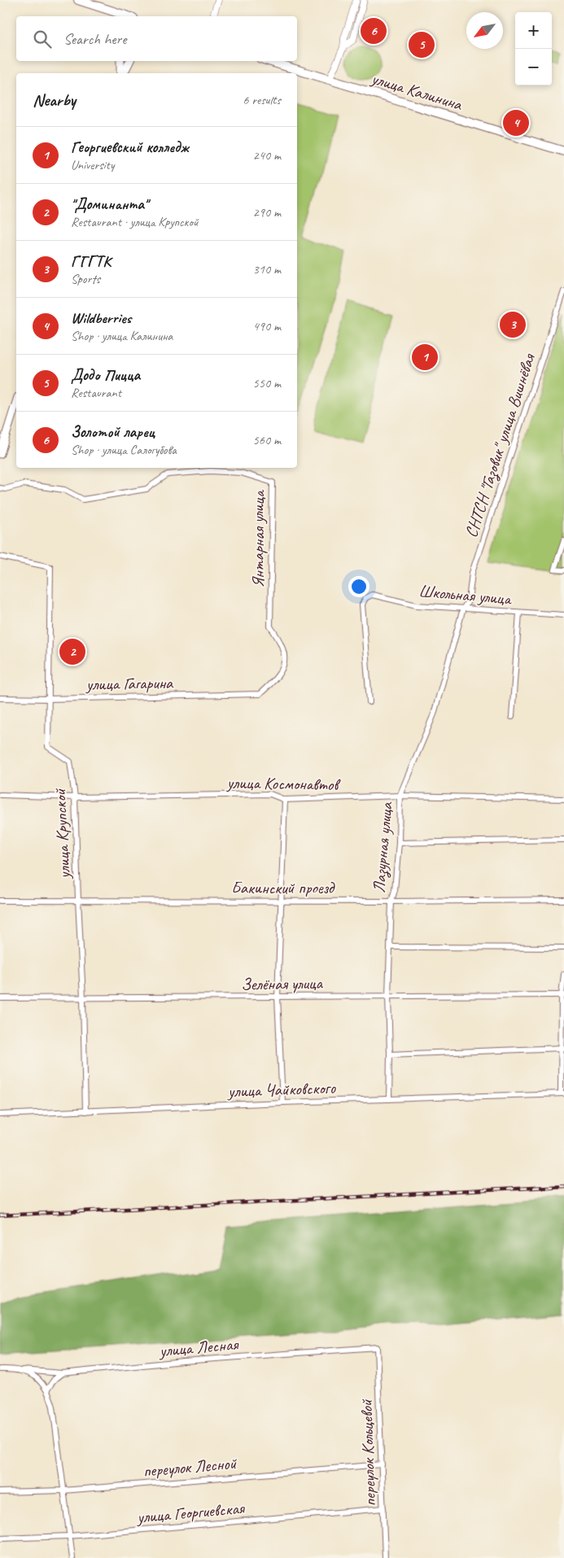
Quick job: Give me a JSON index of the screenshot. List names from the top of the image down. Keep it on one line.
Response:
{"streets":{"main road":["улица Калинина"],"street":["СНТСН \"Газовик\" улица Вишнёвая","Янтарная улица","Школьная улица","улица Гагарина","улица Космонавтов","улица Крупской","Лазурная улица","Бакинский проезд","Зелёная улица","улица Чайковского","улица Лесная","переулок Кольцевой","переулок Лесной","улица Георгиевская"]},"crossings":[["СНТСН \"Газовик\" улица Вишнёвая","Школьная улица"],["СНТСН \"Газовик\" улица Вишнёвая","Лазурная улица"],["Янтарная улица","улица Гагарина"],["Школьная улица","Лазурная улица"],["улица Гагарина","улица Крупской"],["улица Космонавтов","улица Крупской"],["улица Космонавтов","Лазурная улица"],["улица Крупской","Бакинский проезд"],["улица Крупской","Зелёная улица"],["улица Крупской","улица Чайковского"],["Лазурная улица","Бакинский проезд"],["Лазурная улица","Зелёная улица"],["Лазурная улица","улица Чайковского"],["улица Лесная","переулок Кольцевой"],["переулок Кольцевой","переулок Лесной"],["переулок Кольцевой","улица Георгиевская"]],"north":"bottom left","page":{"map_buttons":["+","−"],"pins":["6","5","4","3","1","2"],"search":"Search here","heading":["Nearby","6 results"],"list":[{"mark":"1","name":"Георгиевский колледж","note":"University","value":"240 m"},{"mark":"2","name":"\"Доминанта\"","note":"Restaurant · улица Крупской","value":"290 m"},{"mark":"3","name":"ГГГТК","note":"Sports","value":"310 m"},{"mark":"4","name":"Wildberries","note":"Shop · улица Калинина","value":"490 m"},{"mark":"5","name":"Додо Пицца","note":"Restaurant","value":"550 m"},{"mark":"6","name":"Золотой ларец","note":"Shop · улица Салогубова","value":"560 m"}]}}
